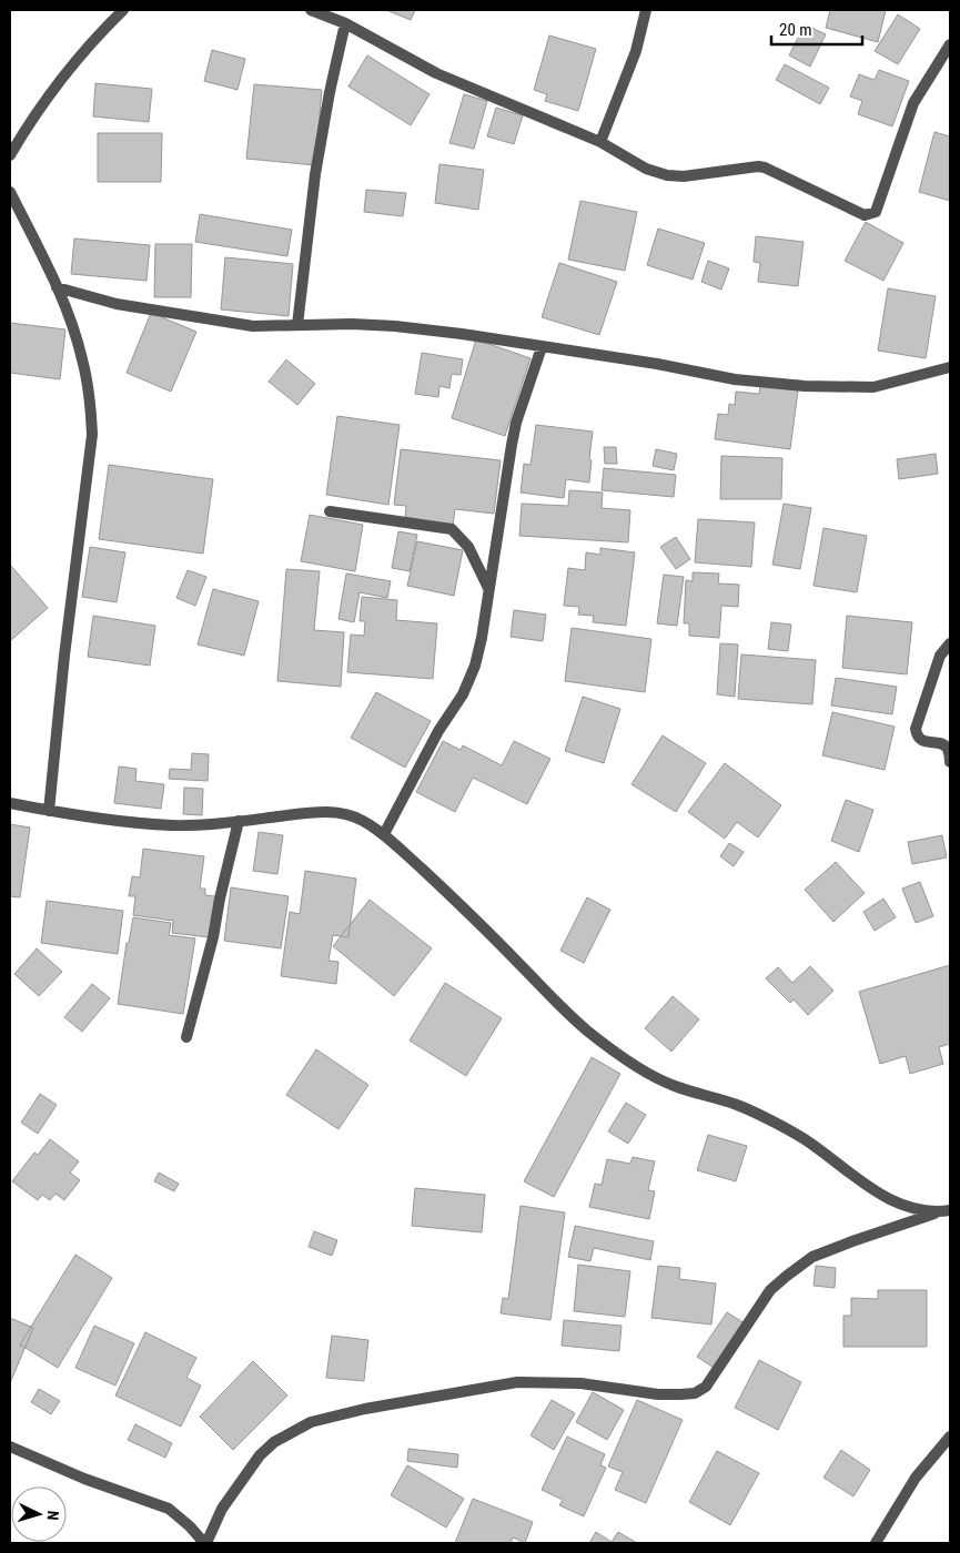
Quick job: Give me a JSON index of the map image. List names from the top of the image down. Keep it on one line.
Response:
{"scale_bar":"20 m","north":"right"}
